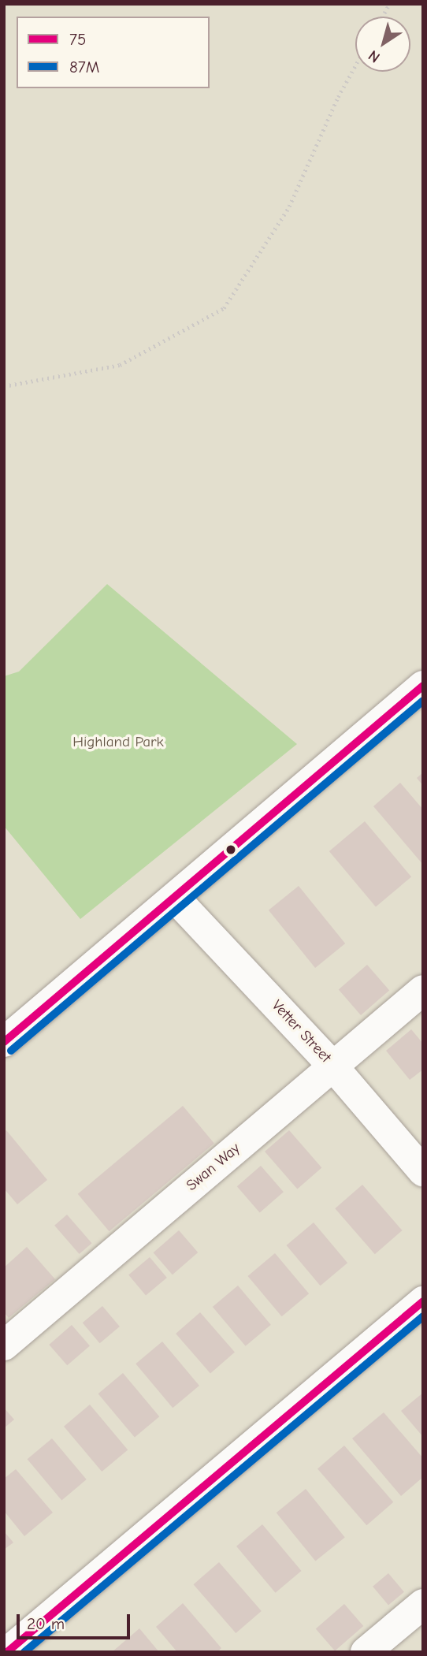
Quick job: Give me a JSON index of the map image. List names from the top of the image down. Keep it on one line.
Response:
{"streets":{"street":["Vetter Street","Swan Way"]},"crossings":[["Vetter Street","Swan Way"]],"parks":["Highland Park"],"lines":["transit line 75","transit line 87M"],"legend":["75","87M"],"scale_bar":"20 m","north":"bottom left"}
